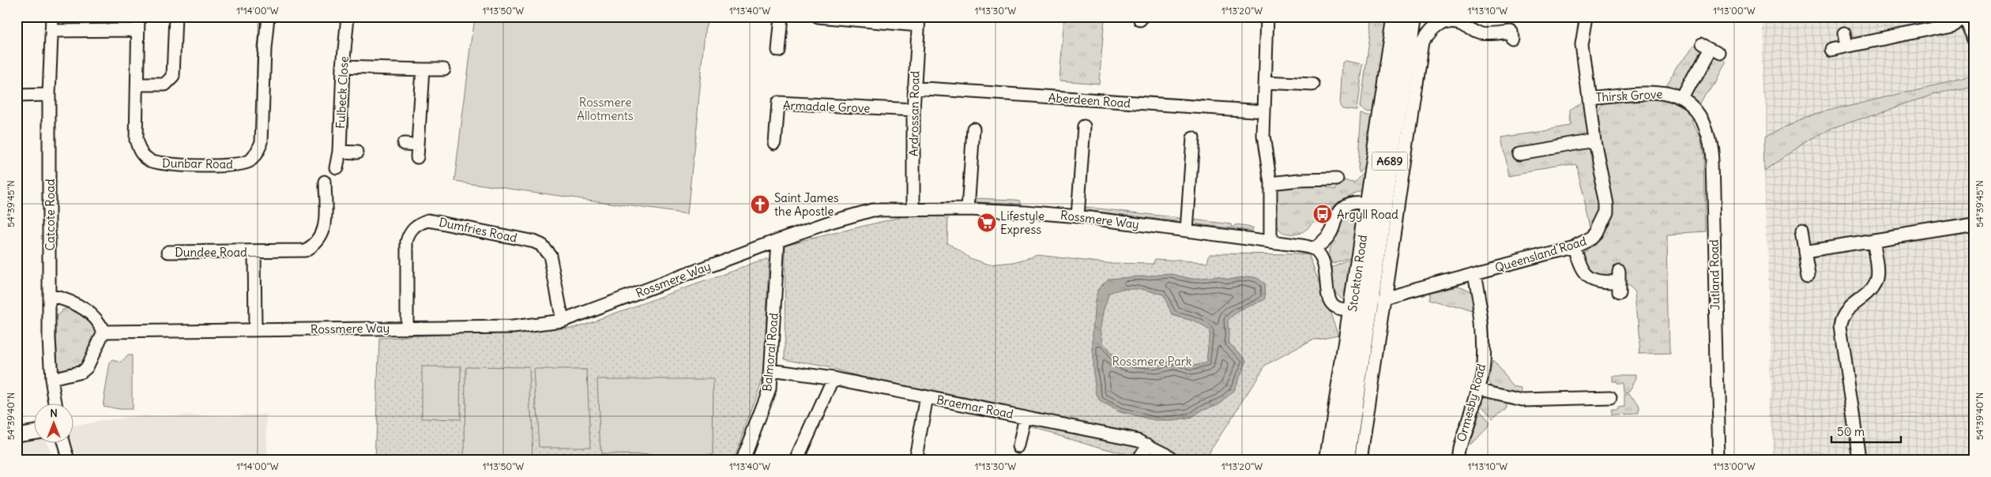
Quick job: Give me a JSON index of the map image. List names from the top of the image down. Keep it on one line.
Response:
{"streets":{"highway":["A689","Stockton Road"],"street":["Fulbeck Close","Thirsk Grove","Aberdeen Road","Armadale Grove","Ardrossan Road","Dunbar Road","Catcote Road","Rossmere Way","Dumfries Road","Dundee Road","Queensland Road","Jutland Road","Balmoral Road","Ormesby Road","Braemar Road"]},"crossings":[["Thirsk Grove","Queensland Road"],["Thirsk Grove","Jutland Road"],["Aberdeen Road","Ardrossan Road"],["Armadale Grove","Ardrossan Road"],["Ardrossan Road","Rossmere Way"],["Rossmere Way","Dumfries Road"],["Rossmere Way","Dundee Road"],["Rossmere Way","Balmoral Road"],["Queensland Road","Stockton Road"],["Queensland Road","Ormesby Road"],["Balmoral Road","Braemar Road"]],"parks":["Rossmere Allotments","Rossmere Park"],"places":{"church":["Saint James the Apostle"],"bus stop":["Argyll Road"],"supermarket":["Lifestyle Express"]},"scale_bar":"50 m","north":"top","coordinates":["1°14'00\"W","1°13'50\"W","1°13'40\"W","1°13'30\"W","1°13'20\"W","1°13'10\"W","1°13'00\"W","54°39'45\"N","54°39'40\"N"]}
